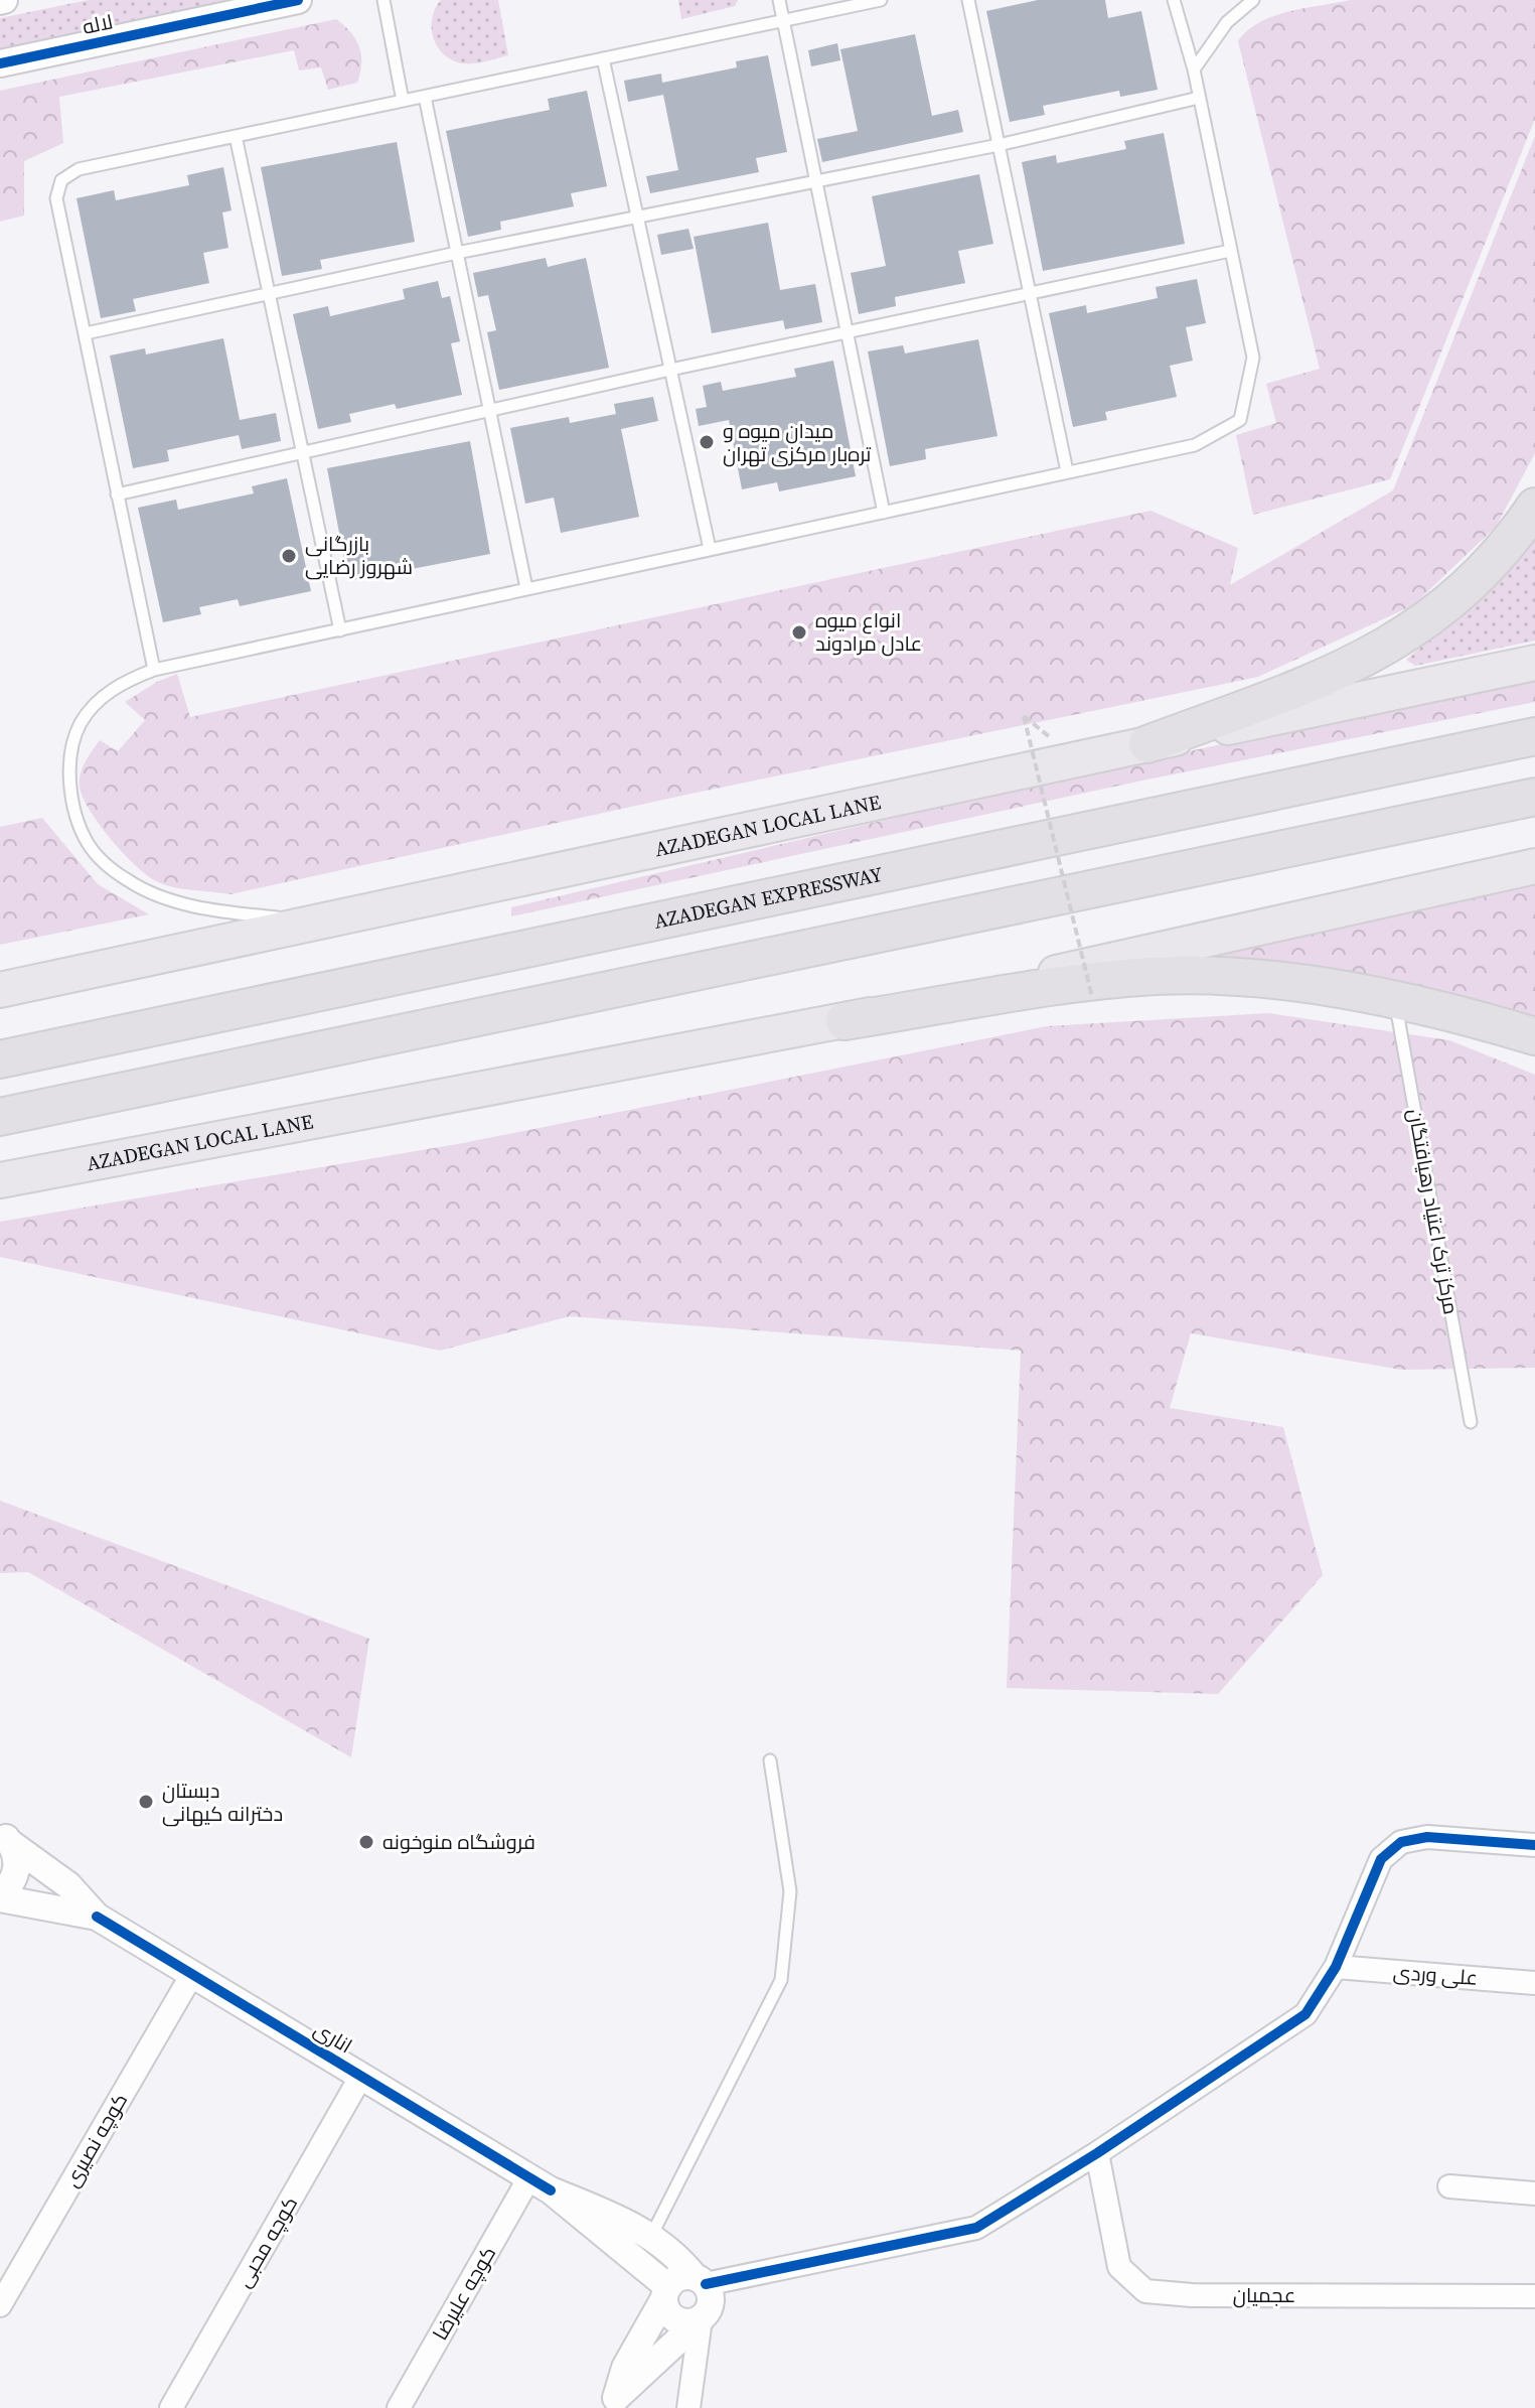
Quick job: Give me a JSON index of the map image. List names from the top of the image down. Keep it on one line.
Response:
{"streets":{"highway":["AZADEGAN EXPRESSWAY"],"main road":["AZADEGAN LOCAL LANE"],"street":["لاله","علی وردی","اناری","کوچه نصیری","کوچه محبی","کوچه علیرضا","عجمیان"],"lane":["مرکز ترک اعتیاد رهیافتگان"]},"crossings":[["اناری","کوچه نصیری"],["اناری","کوچه محبی"],["اناری","کوچه علیرضا"]],"places":["میدان میوه و تره‌بار مرکزی تهران","بازرگانی شهروز رضایی","انواع میوه عادل مرادوند","دبستان دخترانه کیهانی","فروشگاه منوخونه"]}
